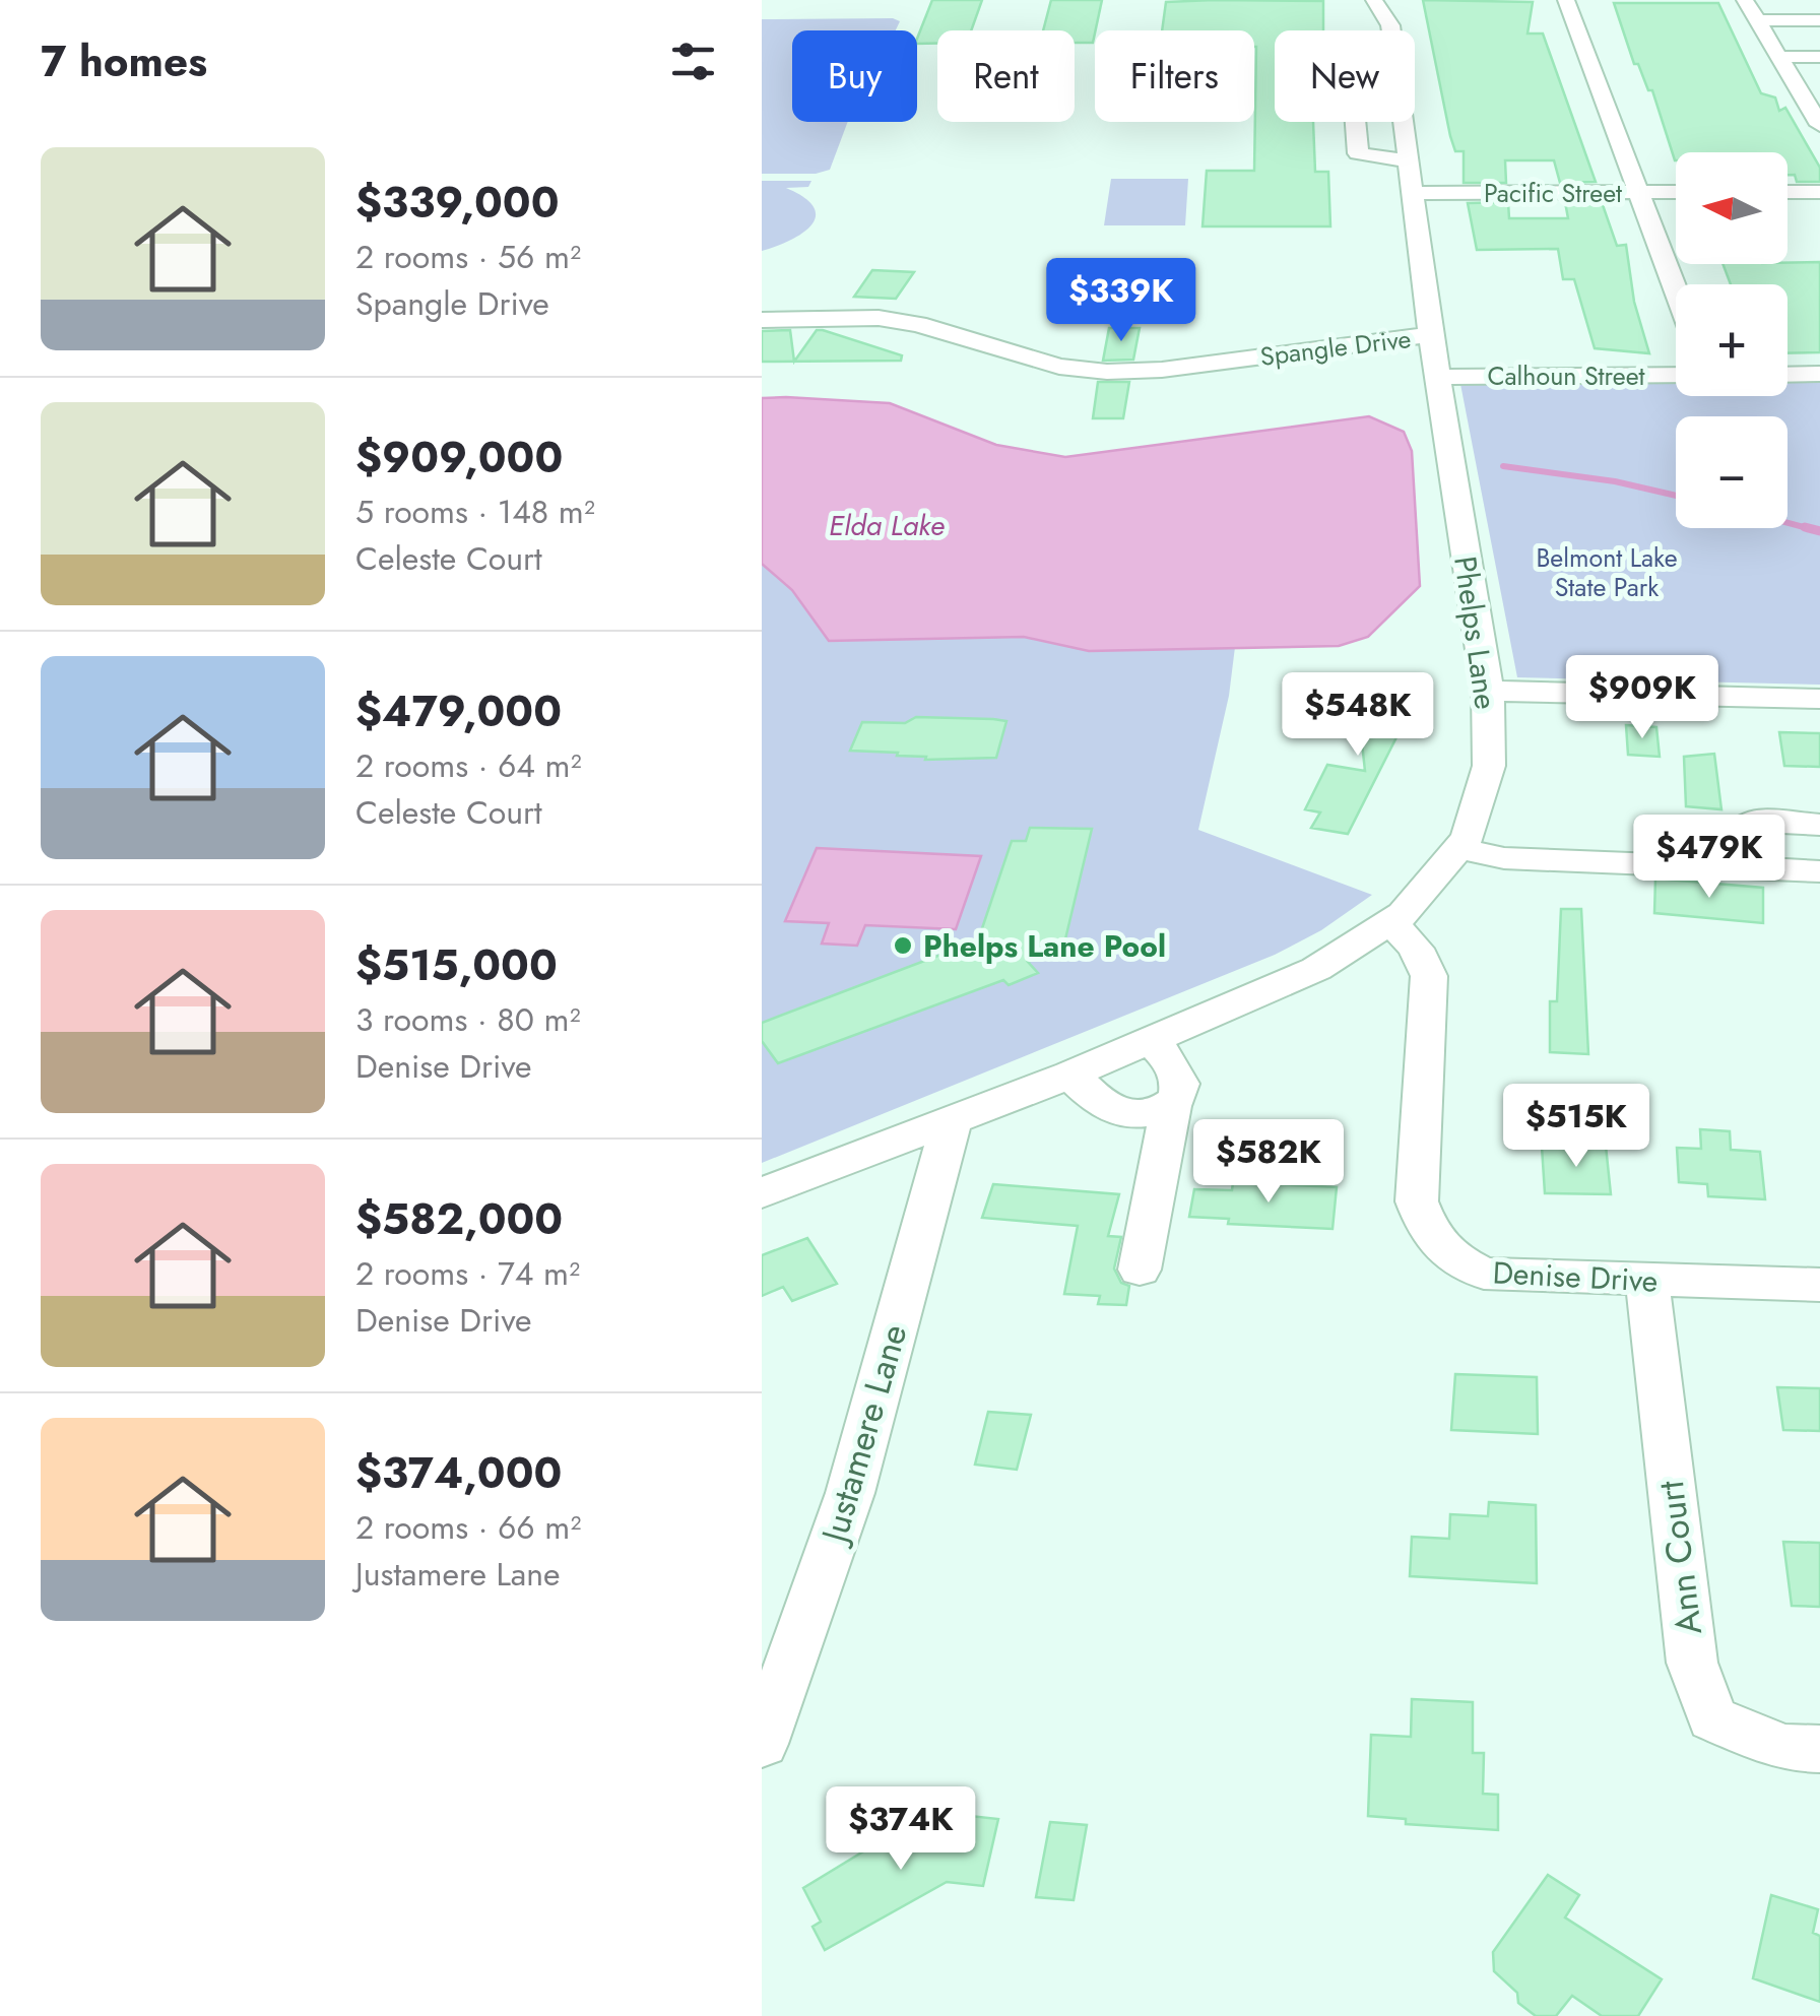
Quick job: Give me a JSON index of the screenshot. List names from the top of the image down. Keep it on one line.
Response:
{"streets":{"street":["Pacific Street","Spangle Drive","Calhoun Street","Phelps Lane","Denise Drive","Justamere Lane","Ann Court"]},"crossings":[["Pacific Street","Phelps Lane"],["Spangle Drive","Phelps Lane"],["Calhoun Street","Phelps Lane"],["Phelps Lane","Denise Drive"],["Phelps Lane","Justamere Lane"],["Denise Drive","Ann Court"]],"water":["Elda Lake"],"parks":["Belmont Lake State Park"],"places":["Phelps Lane Pool"],"north":"left","page":{"heading":"7 homes","chip":["Buy","Rent","Filters","New"],"list":[{"name":"$339,000","note":"2 rooms · 56 m² · Spangle Drive"},{"name":"$909,000","note":"5 rooms · 148 m² · Celeste Court"},{"name":"$479,000","note":"2 rooms · 64 m² · Celeste Court"},{"name":"$515,000","note":"3 rooms · 80 m² · Denise Drive"},{"name":"$582,000","note":"2 rooms · 74 m² · Denise Drive"},{"name":"$374,000","note":"2 rooms · 66 m² · Justamere Lane"}],"map_buttons":["+","−"],"price":["$339K","$909K","$548K","$479K","$515K","$582K","$374K"]}}
